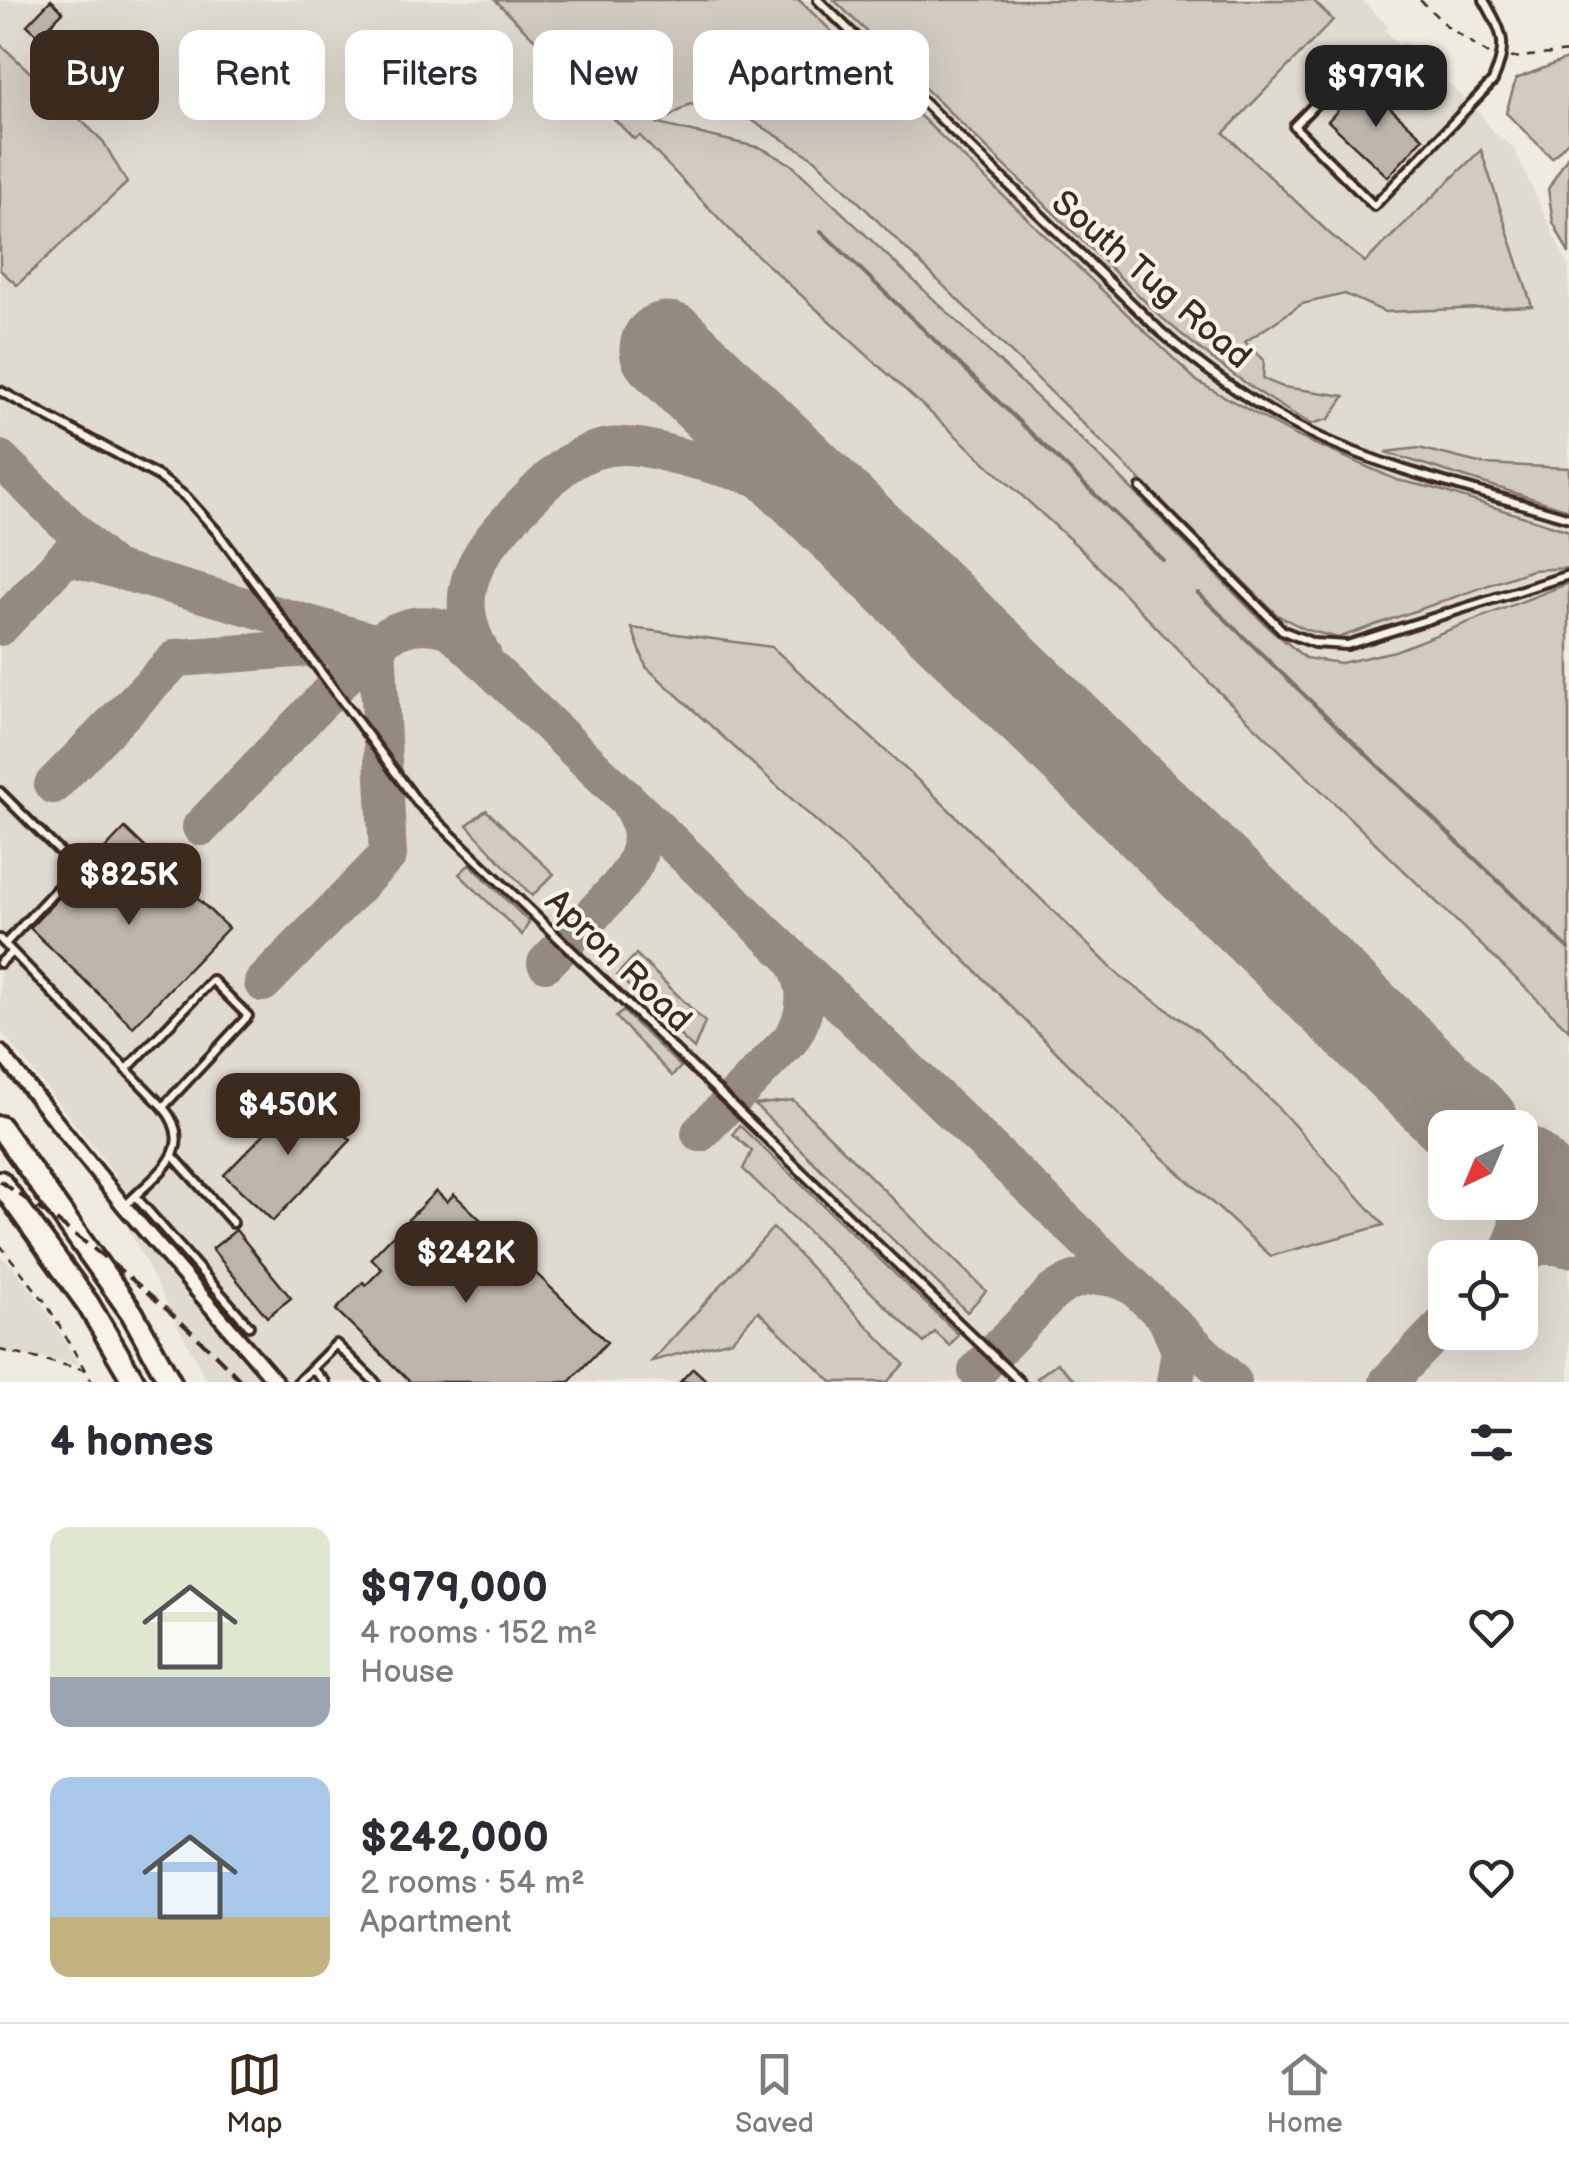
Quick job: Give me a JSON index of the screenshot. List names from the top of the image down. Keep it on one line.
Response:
{"streets":{"lane":["South Tug Road","Apron Road"]},"north":"bottom left","page":{"chip":["Buy","Rent","Filters","New","Apartment"],"price":["$979K","$825K","$450K","$242K"],"heading":"4 homes","list":[{"name":"$979,000","note":"4 rooms · 152 m² · House"},{"name":"$242,000","note":"2 rooms · 54 m² · Apartment"}],"tabs":["Map","Saved","Home"]}}
